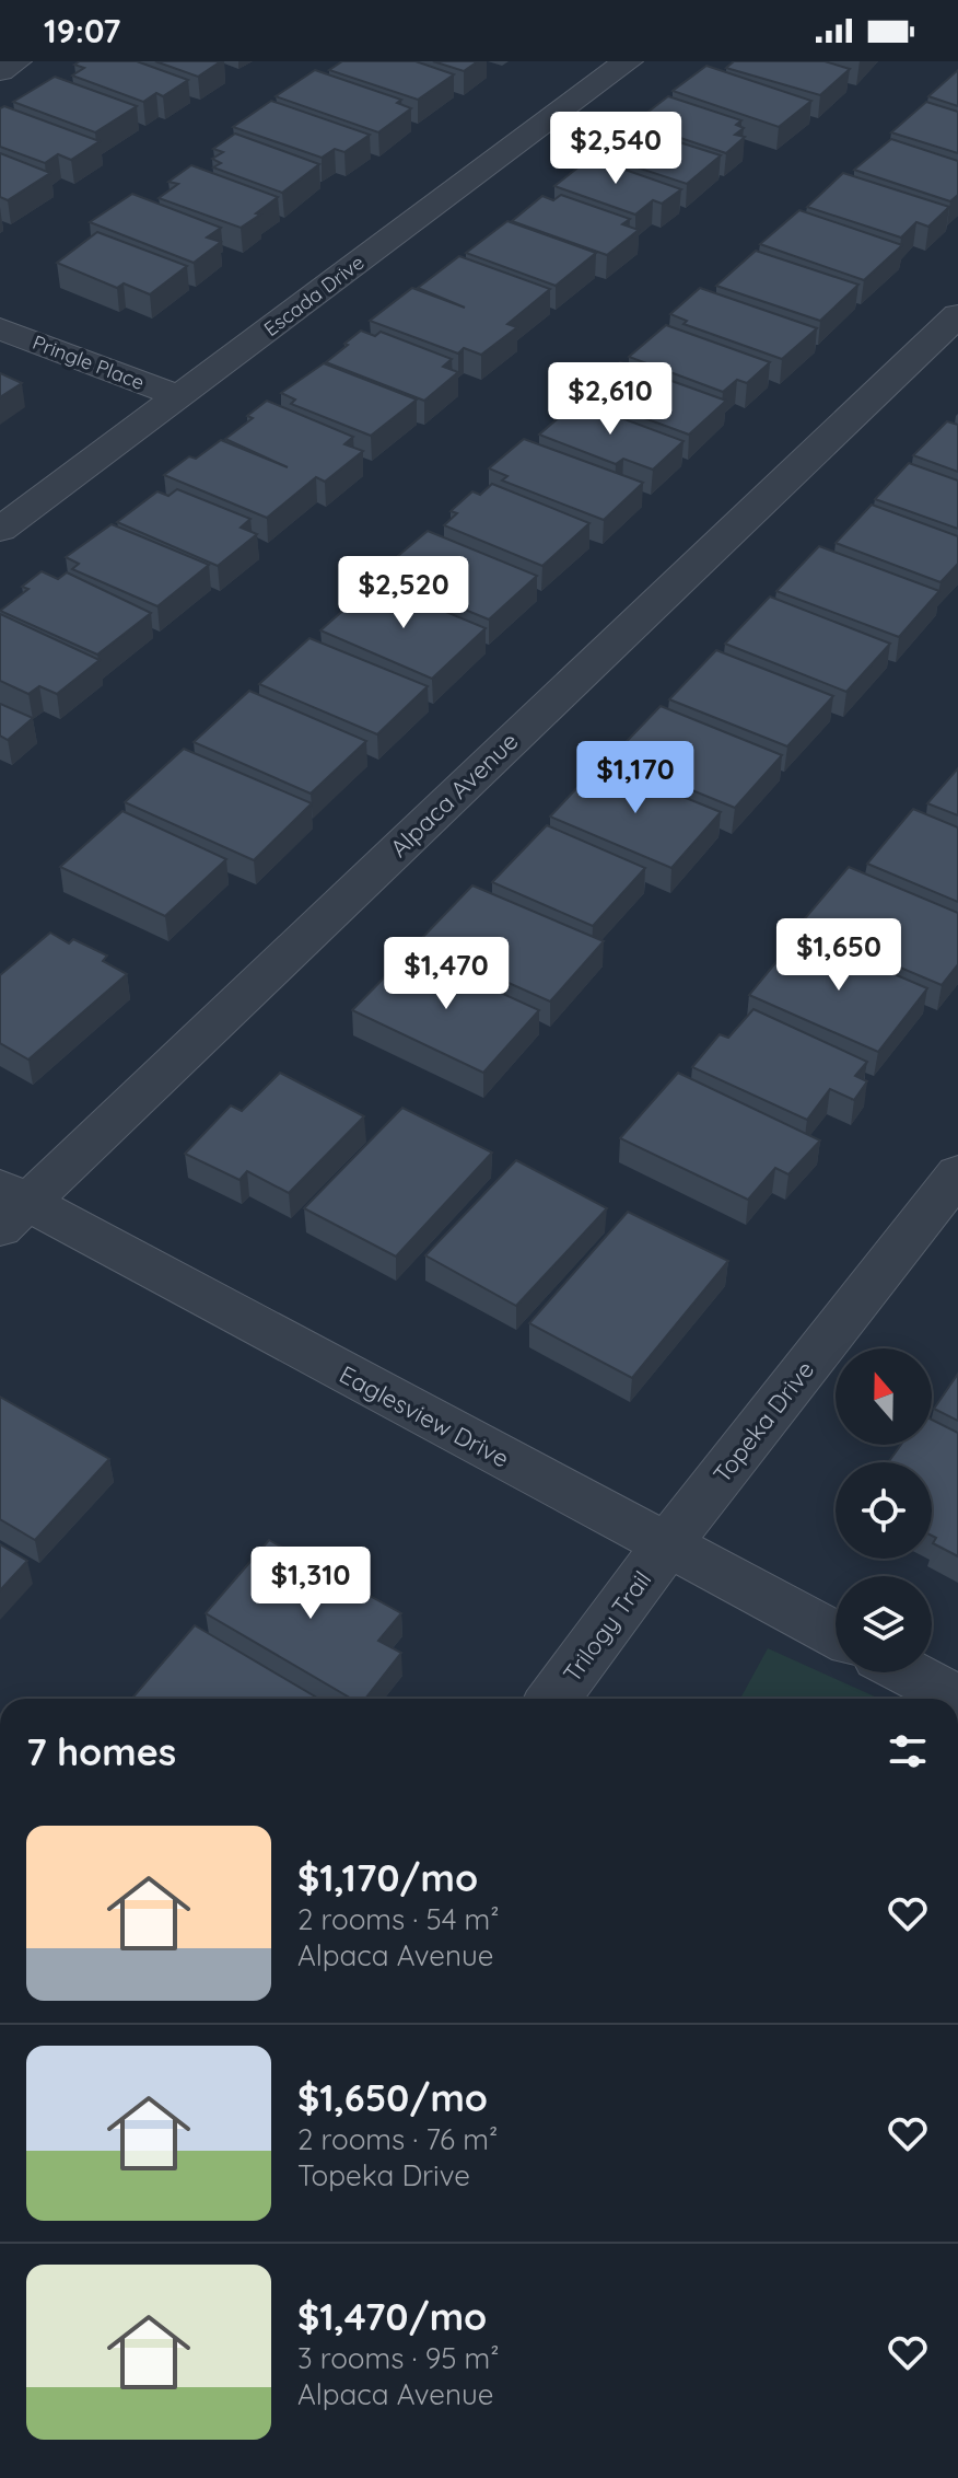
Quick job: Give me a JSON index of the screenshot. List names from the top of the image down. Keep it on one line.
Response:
{"streets":{"street":["Escada Drive","Pringle Place","Alpaca Avenue","Eaglesview Drive","Topeka Drive","Trilogy Trail"]},"crossings":[["Escada Drive","Pringle Place"],["Alpaca Avenue","Eaglesview Drive"],["Eaglesview Drive","Topeka Drive"],["Eaglesview Drive","Trilogy Trail"],["Topeka Drive","Trilogy Trail"]],"north":"top","page":{"status":"19:07","price":["$2,540","$2,610","$2,520","$1,170","$1,650","$1,470","$1,310"],"heading":"7 homes","list":[{"name":"$1,170/mo","note":"2 rooms · 54 m² · Alpaca Avenue"},{"name":"$1,650/mo","note":"2 rooms · 76 m² · Topeka Drive"},{"name":"$1,470/mo","note":"3 rooms · 95 m² · Alpaca Avenue"}]}}
